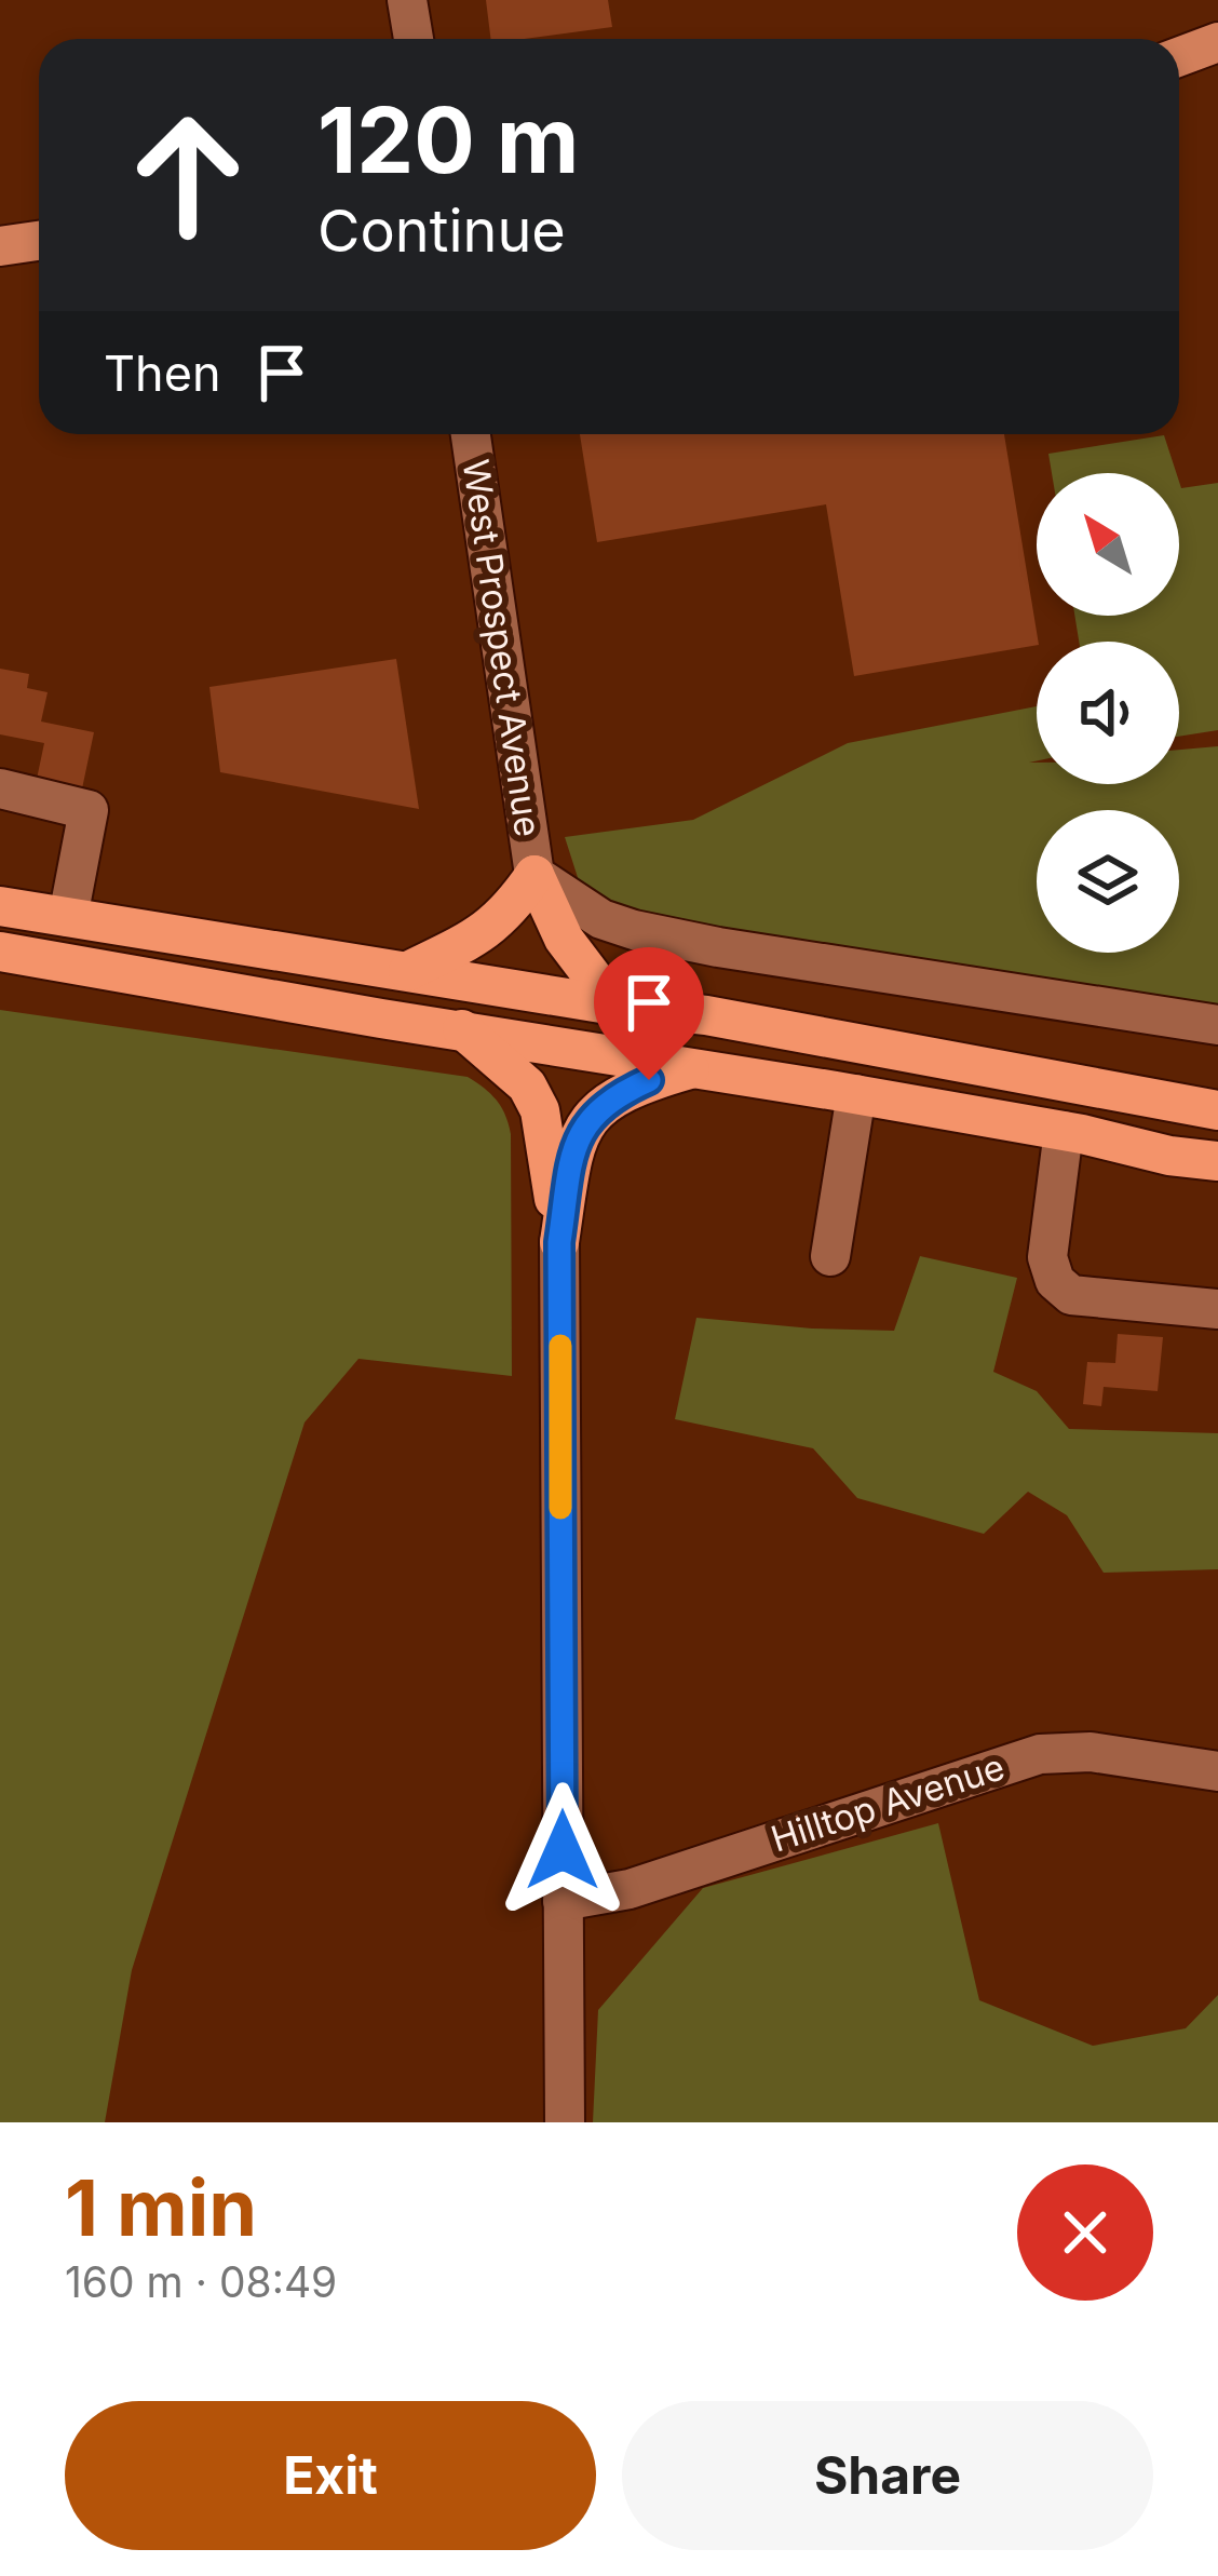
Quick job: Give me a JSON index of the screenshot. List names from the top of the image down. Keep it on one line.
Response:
{"streets":{"street":["West Prospect Avenue","Hilltop Avenue"]},"north":"top left","page":{"turn":["120 m","Continue"],"then":"Then","heading":["1 min","160 m · 08:49"],"buttons":["Exit","Share"]}}
